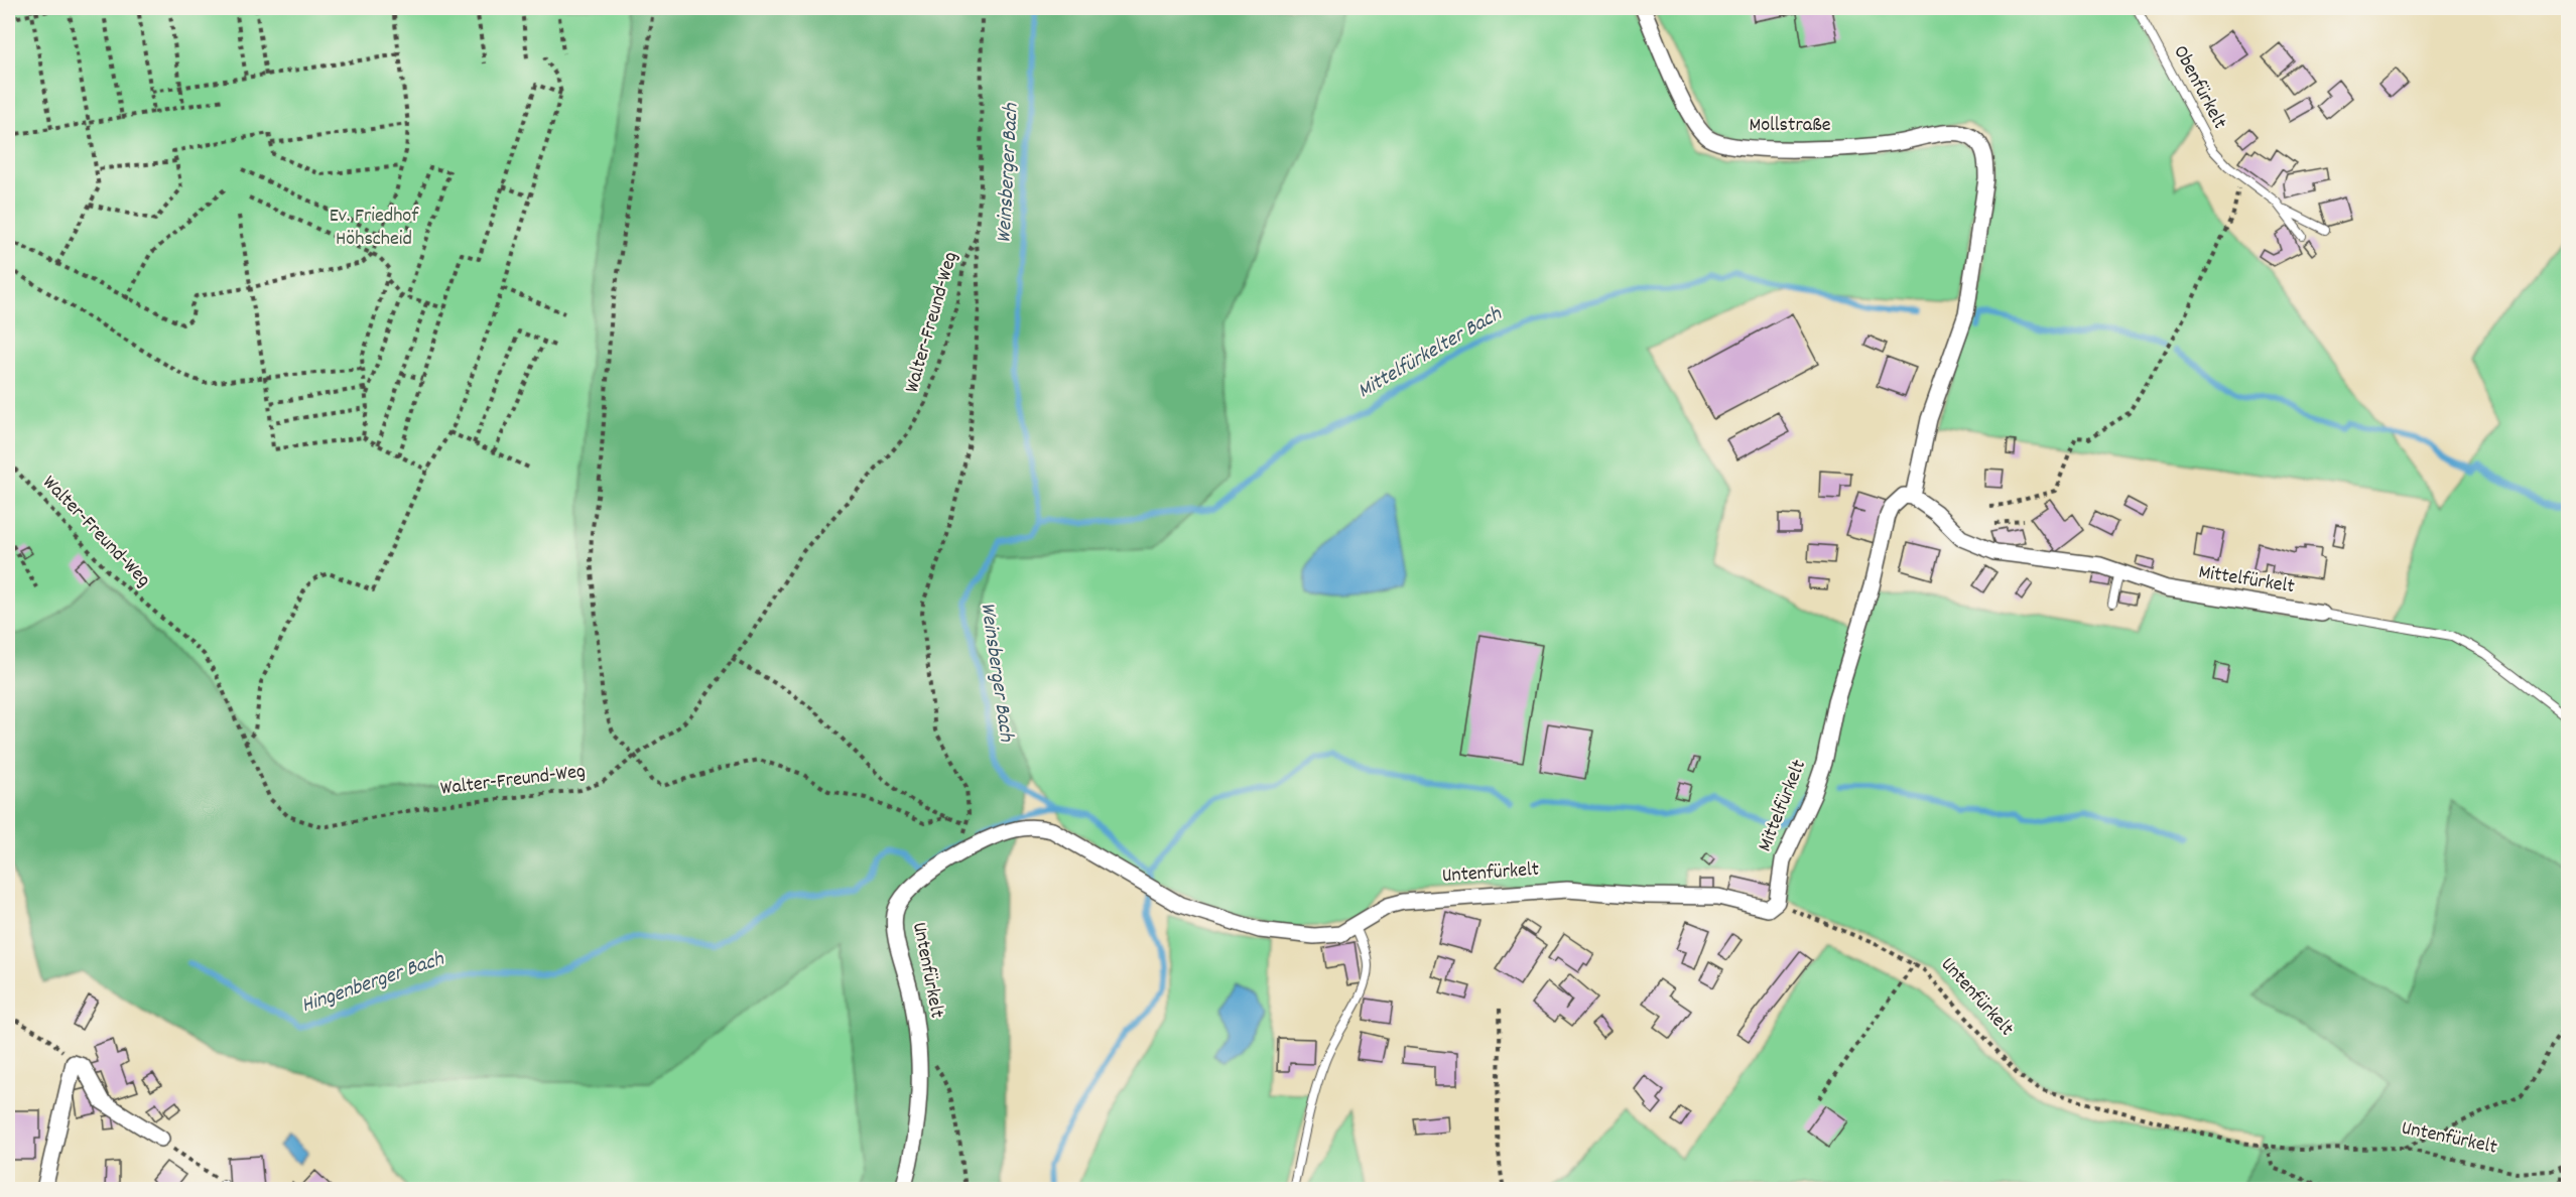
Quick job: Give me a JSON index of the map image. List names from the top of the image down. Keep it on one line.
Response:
{"streets":{"street":["Mollstraße","Mittelfürkelt","Untenfürkelt"],"lane":["Obenfürkelt"],"path":["Walter-Freund-Weg"]},"crossings":[["Mollstraße","Mittelfürkelt"],["Mittelfürkelt","Untenfürkelt"]],"water":["Weinsberger Bach","Mittelfürkelter Bach","Hingenberger Bach"],"parks":["Ev. Friedhof Höhscheid"]}
